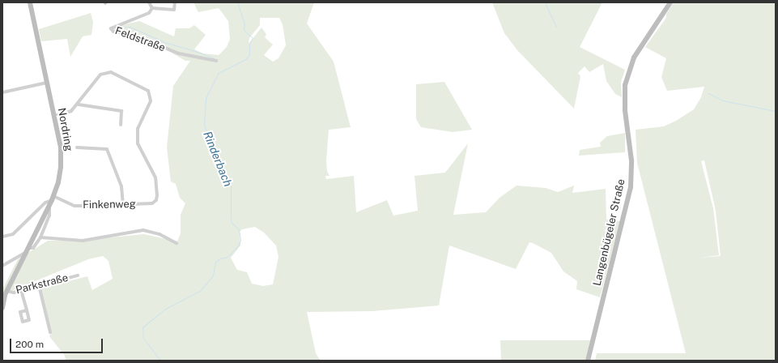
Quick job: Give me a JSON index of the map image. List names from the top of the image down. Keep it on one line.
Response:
{"streets":{"main road":["Nordring","Langenbügeler Straße"],"street":["Feldstraße","Finkenweg","Parkstraße"]},"crossings":[["Nordring","Finkenweg"],["Nordring","Parkstraße"]],"water":["Rinderbach"],"scale_bar":"200 m"}
